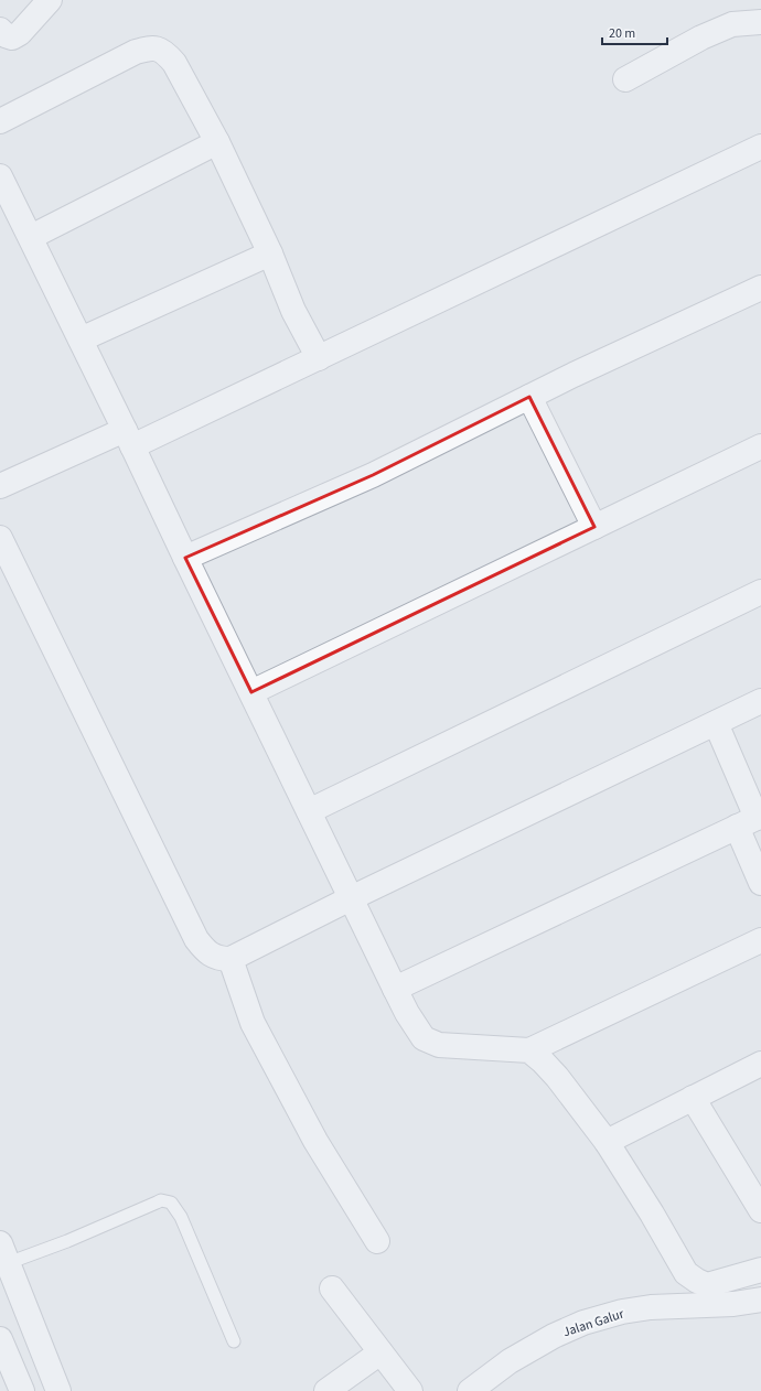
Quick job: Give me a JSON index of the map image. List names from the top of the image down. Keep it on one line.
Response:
{"streets":{"street":["Jalan Galur"]},"scale_bar":"20 m"}
